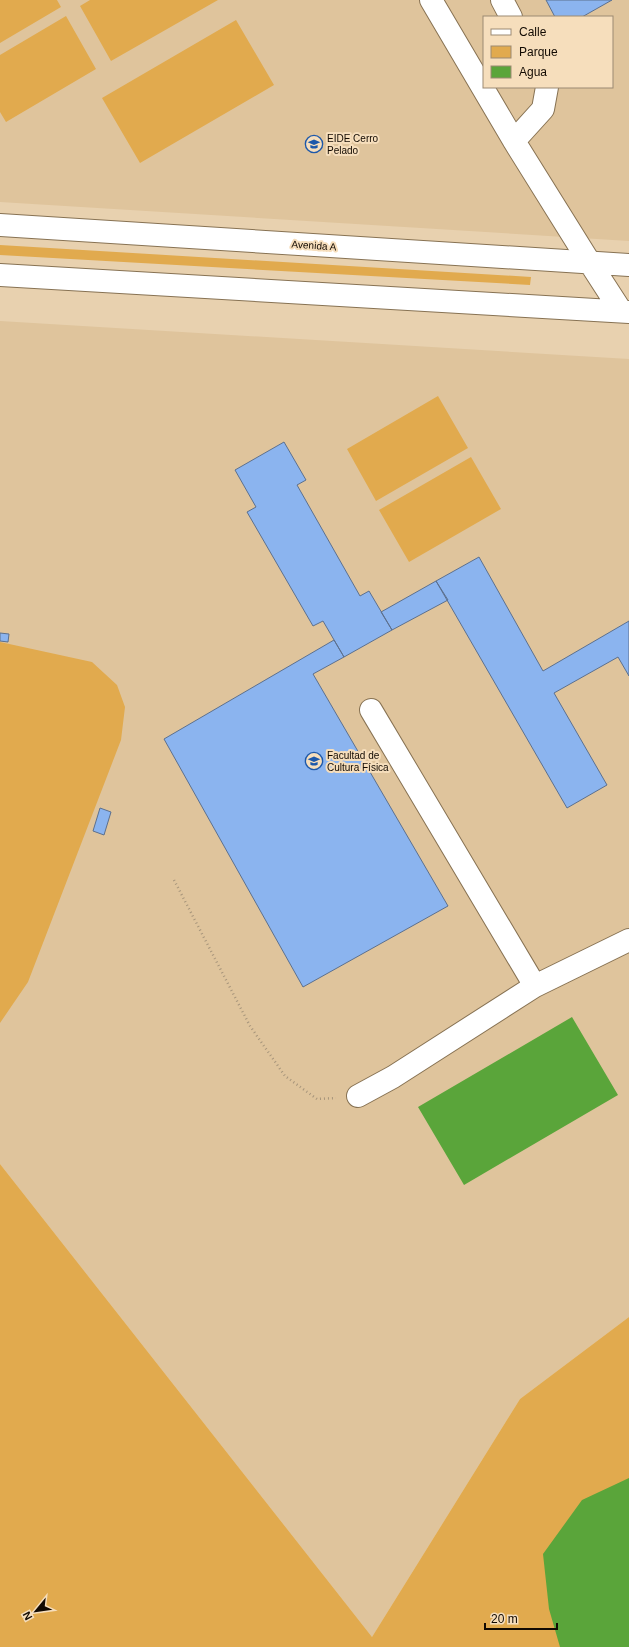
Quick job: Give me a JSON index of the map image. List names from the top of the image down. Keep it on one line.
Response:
{"streets":{"main road":["Avenida A"]},"places":{"school or university":["EIDE Cerro Pelado","Facultad de Cultura Física"]},"legend":["Calle","Parque","Agua"],"scale_bar":"20 m","north":"bottom left"}
